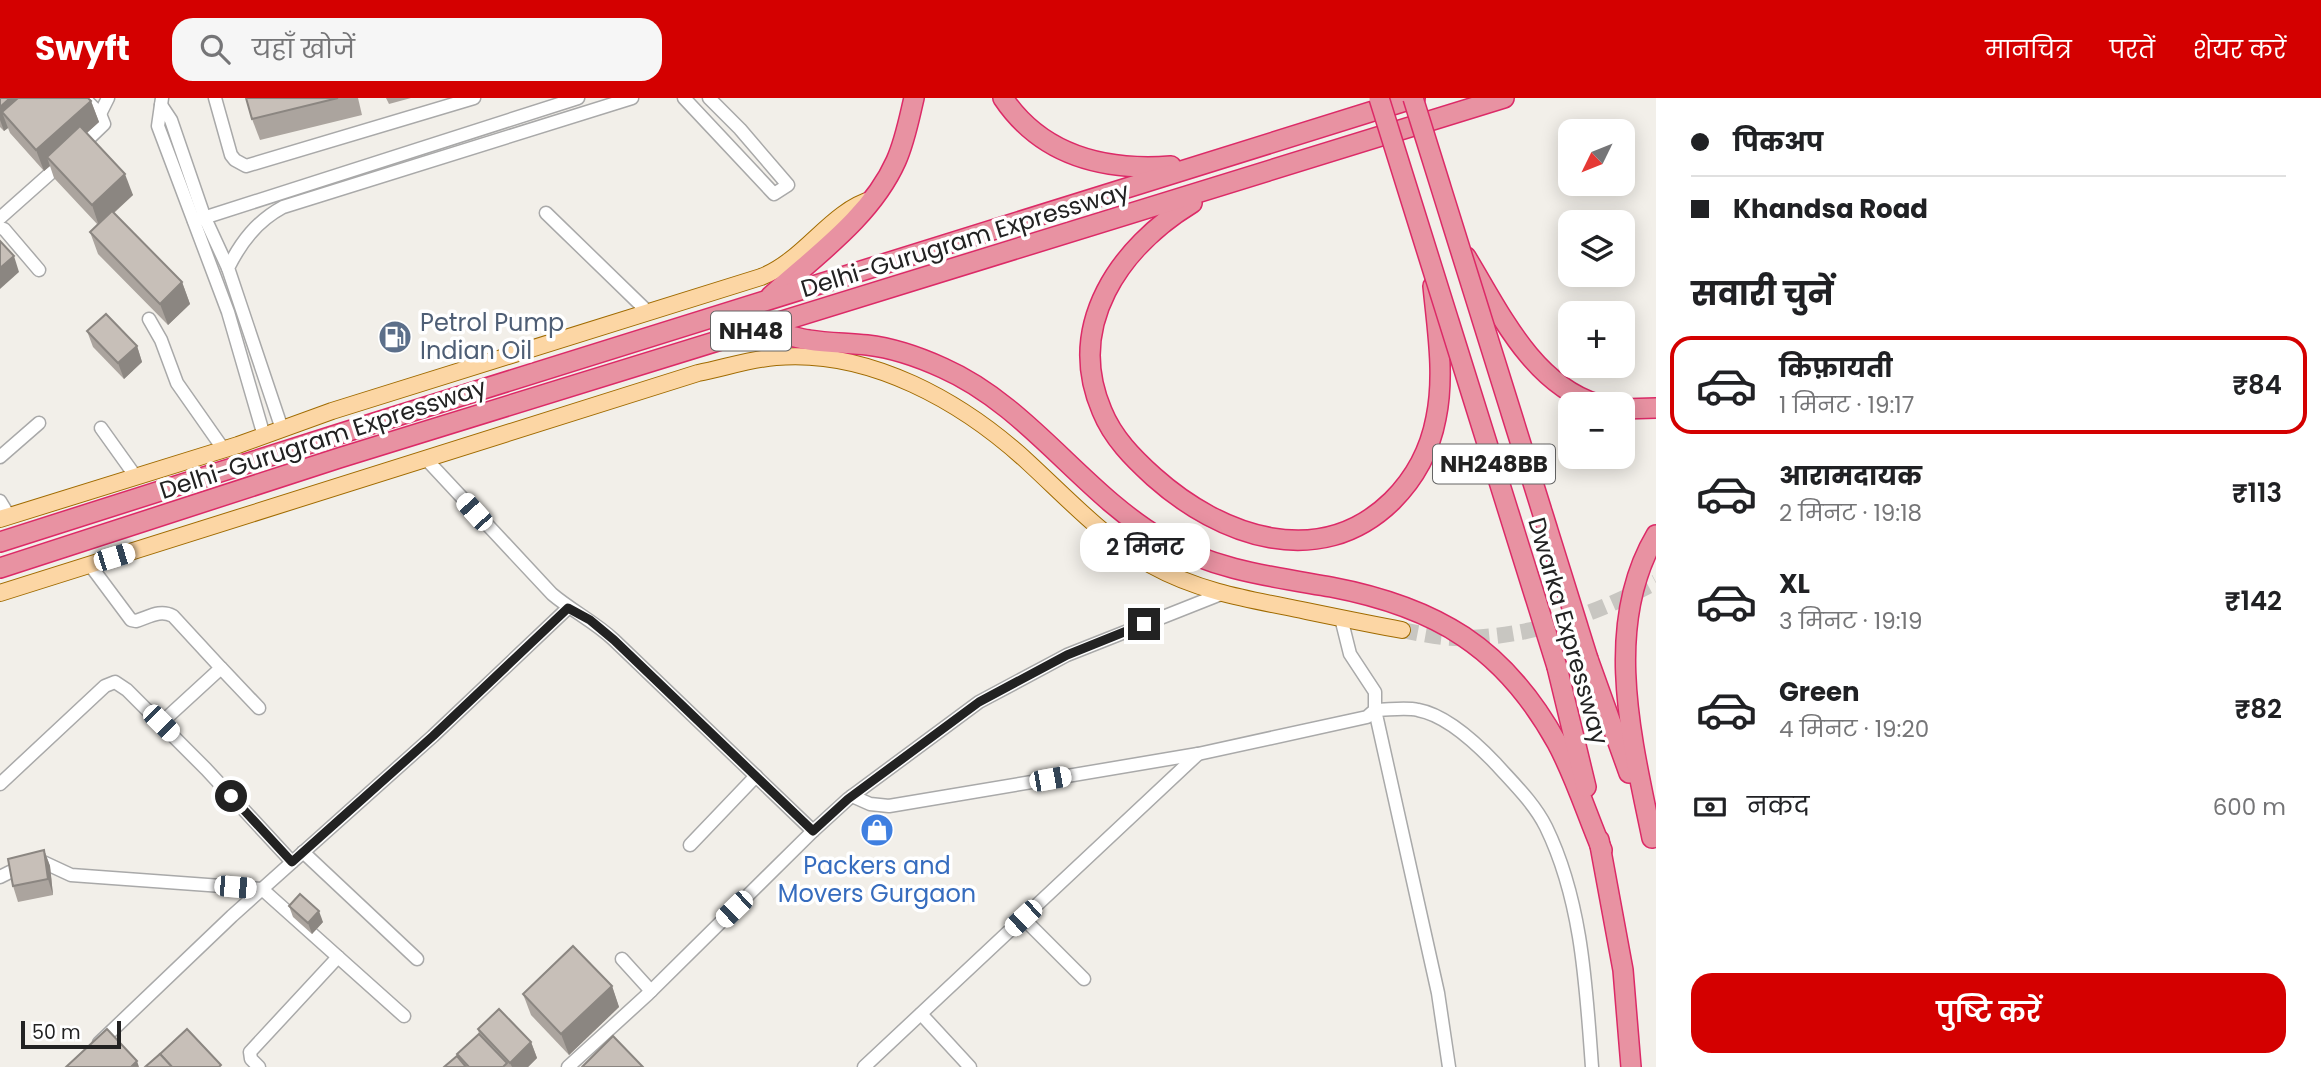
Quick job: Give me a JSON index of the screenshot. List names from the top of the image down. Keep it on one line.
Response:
{"streets":{"highway":["Delhi-Gurugram Expressway","NH48","NH248BB","Dwarka Expressway"]},"crossings":[["Delhi-Gurugram Expressway","Dwarka Expressway"]],"places":{"fuel station":["Petrol Pump Indian Oil"],"shop":["Packers and Movers Gurgaon"]},"scale_bar":"50 m","north":"bottom left","page":{"header":"Swyft","search":"यहाँ खोजें","nav":["मानचित्र","परतें","शेयर करें"],"banner":["पिकअप","Khandsa Road"],"map_buttons":["+","−"],"heading":"सवारी चुनें","list":[{"name":"किफ़ायती","note":"1 मिनट · 19:17","value":"₹84"},{"name":"आरामदायक","note":"2 मिनट · 19:18","value":"₹113"},{"name":"XL","note":"3 मिनट · 19:19","value":"₹142"},{"name":"Green","note":"4 मिनट · 19:20","value":"₹82"}],"bubble":"2 मिनट","pay":["नकद","600 m"],"buttons":"पुष्टि करें","scale":"50 m"}}
